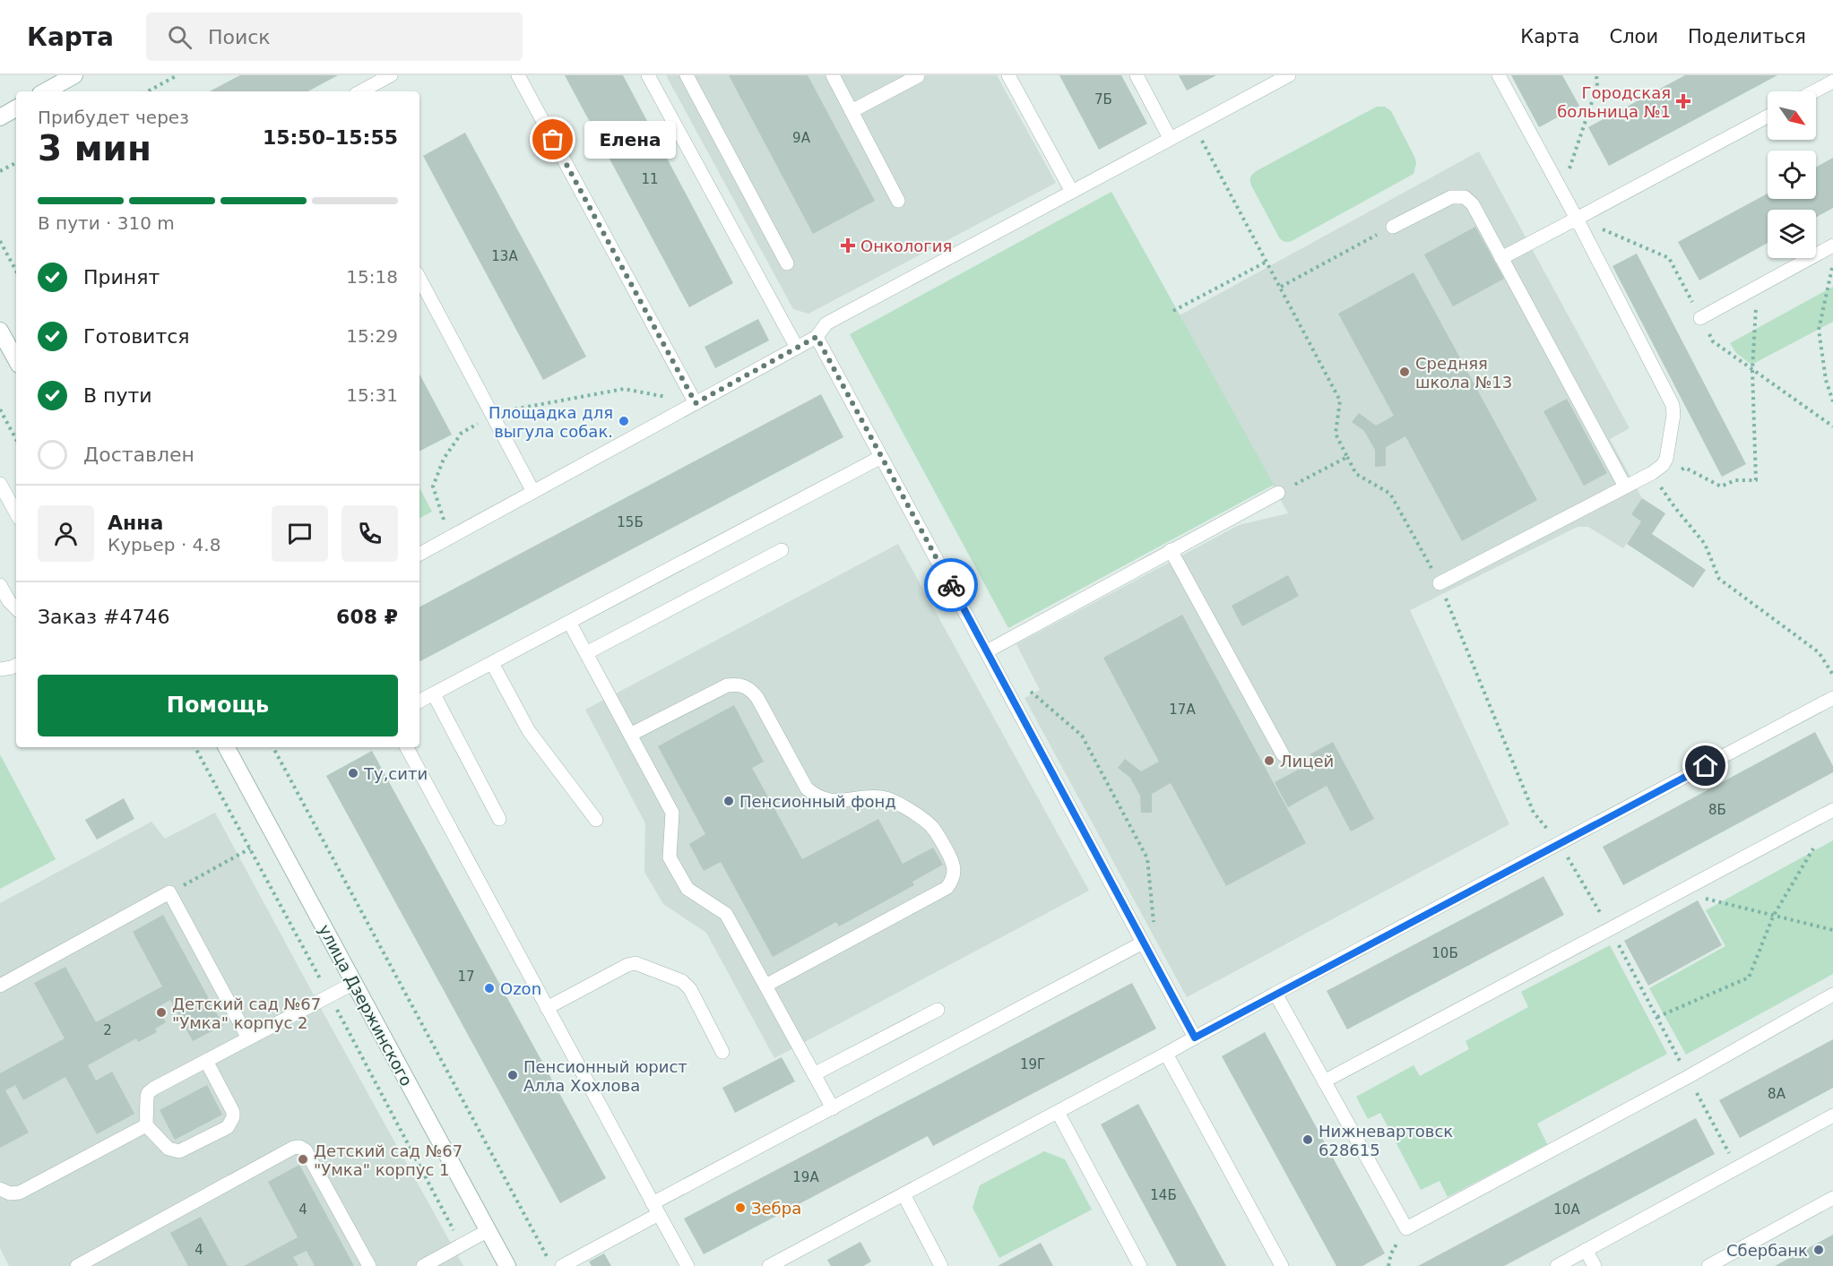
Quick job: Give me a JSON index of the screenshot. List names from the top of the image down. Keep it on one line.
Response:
{"streets":{"street":["улица Дзержинского"]},"places":{"health":["Городская больница №1","Онкология"],"other":["Елена","Средняя школа №13","Площадка для выгула собак.","Лицей","Ту,сити","Пенсионный фонд","Ozon","Детский сад №67 \"Умка\" корпус 2","Пенсионный юрист Алла Хохлова","Нижневартовск 628615","Детский сад №67 \"Умка\" корпус 1","Зебра","Сбербанк"]},"house_numbers":["7Б","9А","11","13А","15Б","17А","8Б","10Б","17","2","19Г","8А","19А","14Б","4","10А","4"],"north":"bottom right","page":{"header":"Карта","search":"Поиск","nav":["Карта","Слои","Поделиться"],"heading":["3 мин","Прибудет через","15:50–15:55"],"panel":["Анна","Курьер · 4.8","Заказ #4746","608 ₽"],"bubble":"Елена","bar":"В пути · 310 m","list":[["Принят","15:18"],["Готовится","15:29"],["В пути","15:31"],"Доставлен"],"buttons":"Помощь"}}
